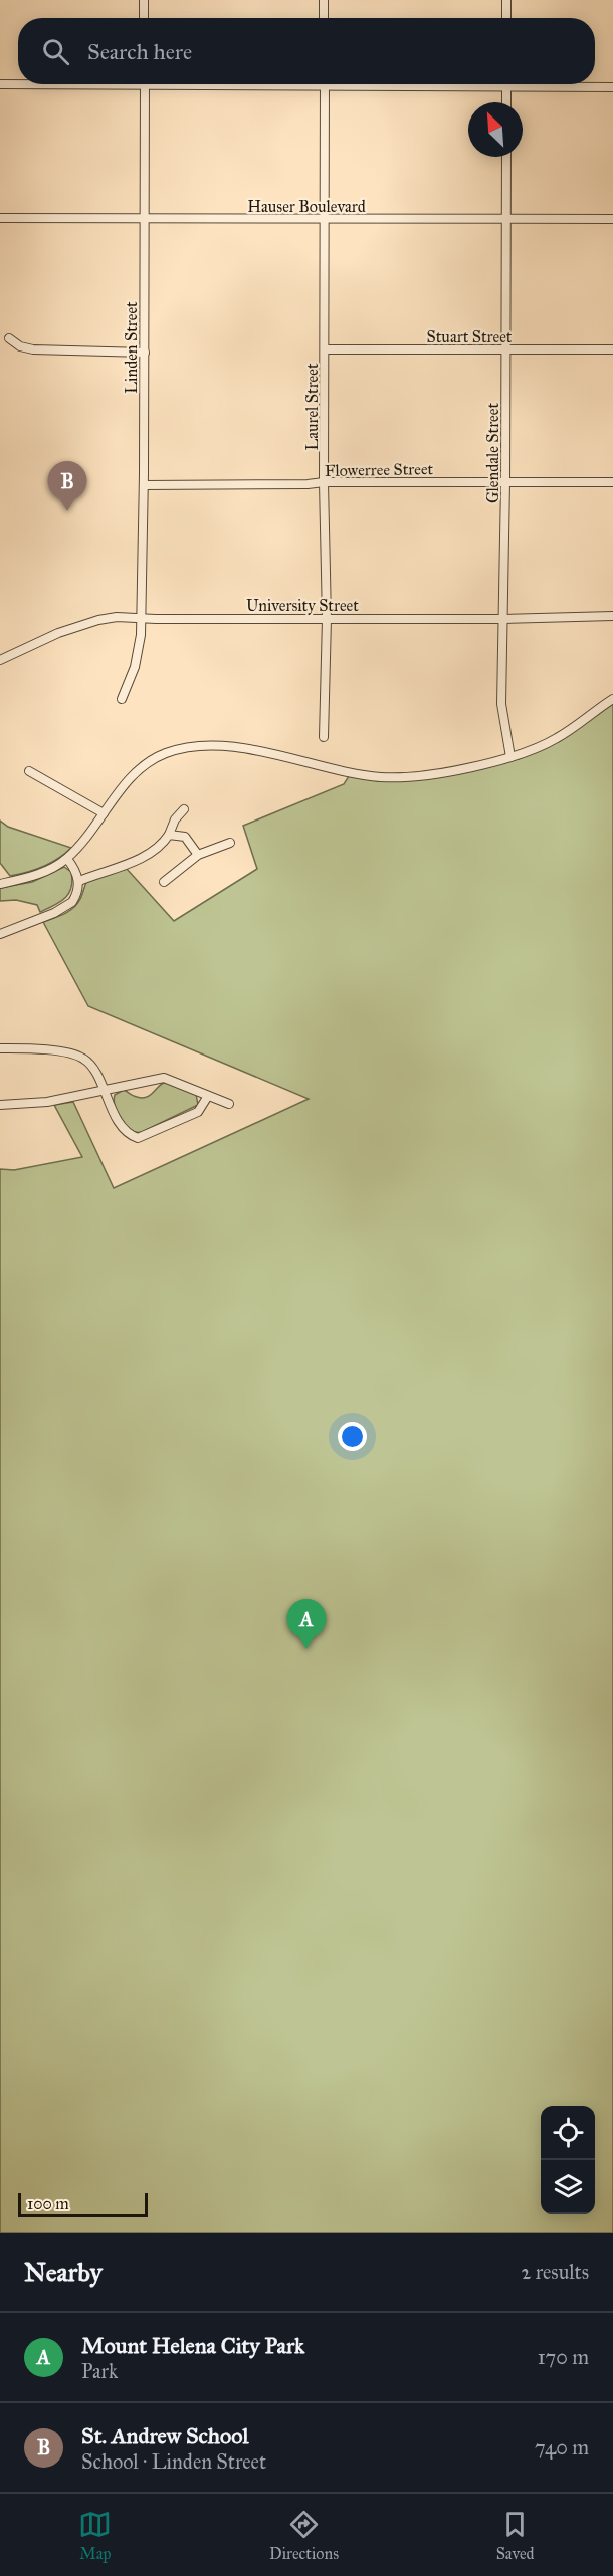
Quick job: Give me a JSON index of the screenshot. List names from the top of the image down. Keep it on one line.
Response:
{"streets":{"street":["Hauser Boulevard","Stuart Street","Linden Street","Laurel Street","Glendale Street","Flowerree Street","University Street"]},"crossings":[["Hauser Boulevard","Linden Street"],["Hauser Boulevard","Laurel Street"],["Hauser Boulevard","Glendale Street"],["Stuart Street","Laurel Street"],["Stuart Street","Glendale Street"],["Linden Street","Flowerree Street"],["Linden Street","University Street"],["Laurel Street","Flowerree Street"],["Laurel Street","University Street"],["Glendale Street","Flowerree Street"],["Glendale Street","University Street"]],"scale_bar":"100 m","north":"top left","page":{"search":"Search here","pins":["B","A"],"scale":"100 m","heading":["Nearby","2 results"],"list":[{"mark":"A","name":"Mount Helena City Park","note":"Park","value":"170 m"},{"mark":"B","name":"St. Andrew School","note":"School · Linden Street","value":"740 m"}],"nav":["Map","Directions","Saved"]}}
